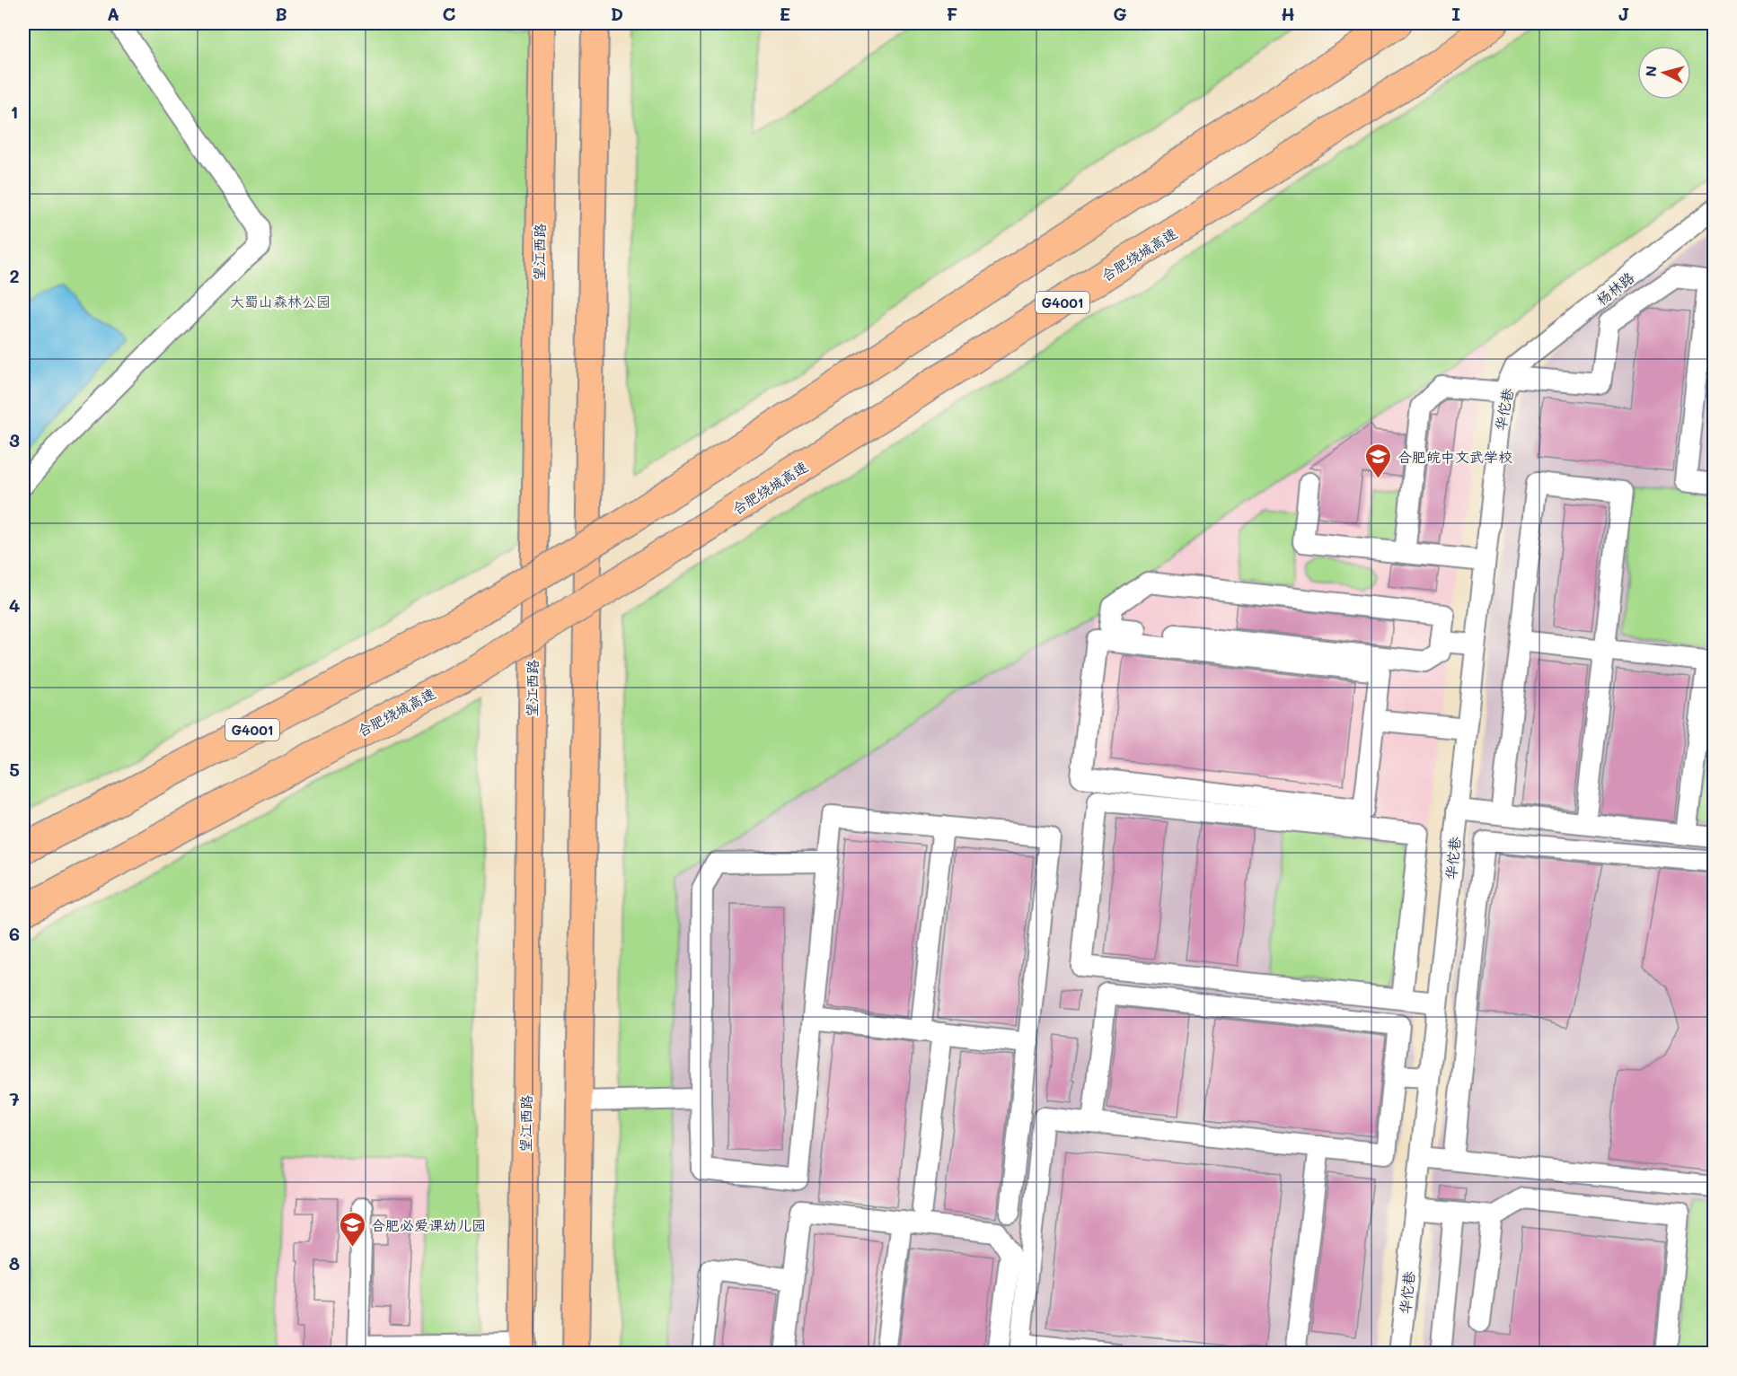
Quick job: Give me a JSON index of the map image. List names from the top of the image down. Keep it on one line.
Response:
{"streets":{"highway":["合肥绕城高速","G4001"],"main road":["望江西路"],"street":["杨林路","华佗巷"]},"crossings":[["杨林路","华佗巷"]],"parks":["大蜀山森林公园"],"places":{"school or university":["合肥皖中文武学校","合肥必爱课幼儿园"]},"north":"left","grid":{"columns":["A","B","C","D","E","F","G","H","I","J"],"rows":["1","2","3","4","5","6","7","8"]}}
